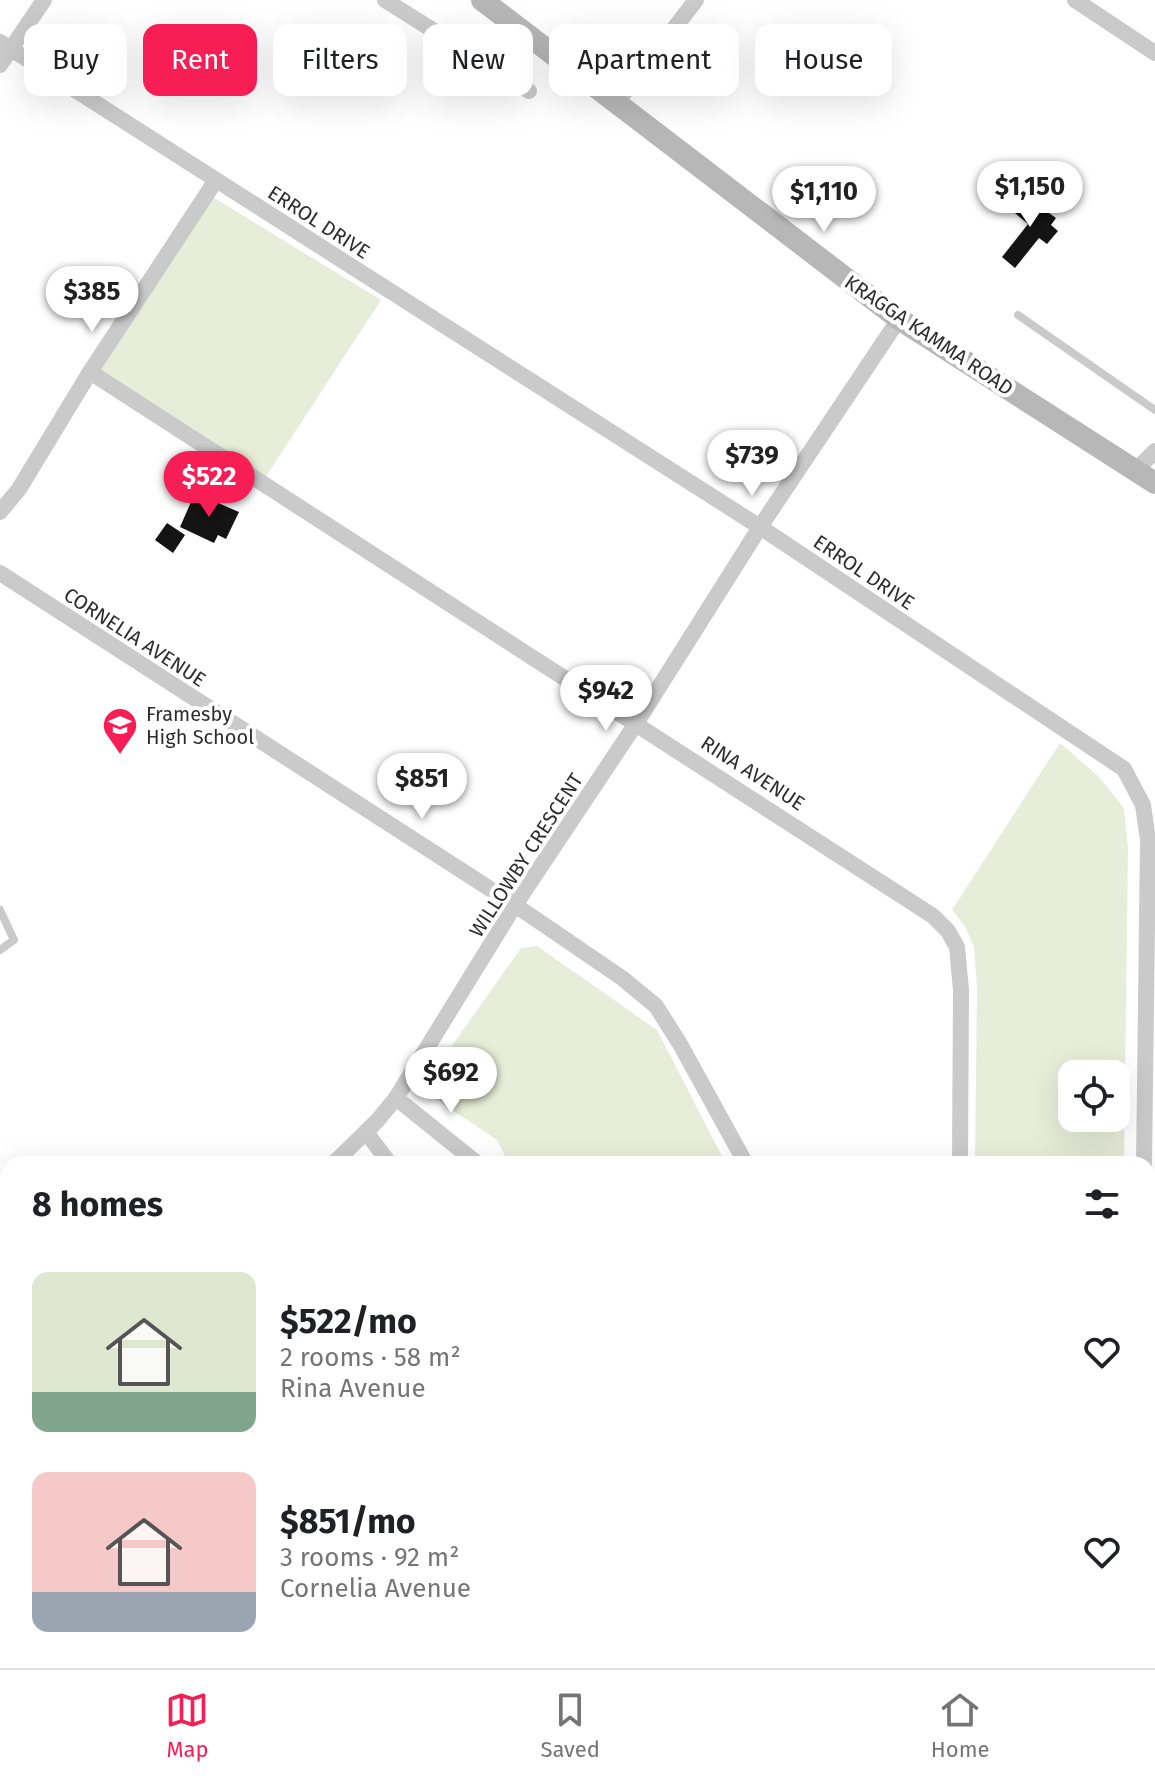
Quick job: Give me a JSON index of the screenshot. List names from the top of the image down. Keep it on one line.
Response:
{"streets":{"main road":["KRAGGA KAMMA ROAD"],"street":["ERROL DRIVE","CORNELIA AVENUE","RINA AVENUE","WILLOWBY CRESCENT"]},"crossings":[["ERROL DRIVE","WILLOWBY CRESCENT"],["KRAGGA KAMMA ROAD","WILLOWBY CRESCENT"],["CORNELIA AVENUE","WILLOWBY CRESCENT"],["RINA AVENUE","WILLOWBY CRESCENT"]],"places":{"school or university":["Framesby High School"]},"page":{"chip":["Buy","Rent","Filters","New","Apartment","House"],"price":["$1,150","$1,110","$385","$739","$522","$942","$851","$692"],"heading":"8 homes","list":[{"name":"$522/mo","note":"2 rooms · 58 m² · Rina Avenue"},{"name":"$851/mo","note":"3 rooms · 92 m² · Cornelia Avenue"}],"tabs":["Map","Saved","Home"]}}
